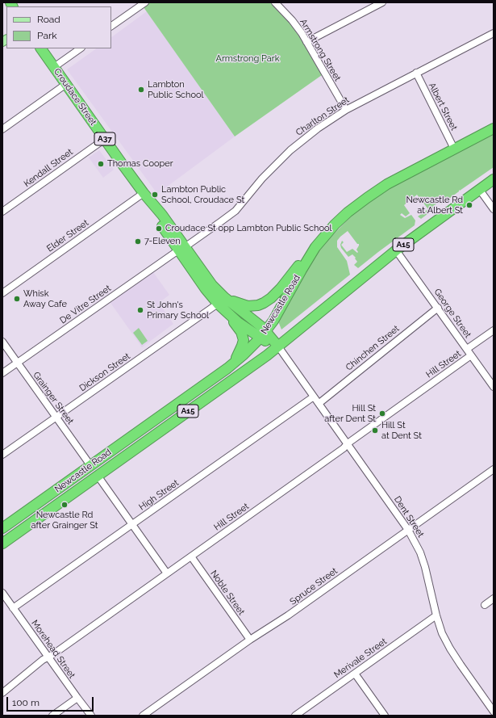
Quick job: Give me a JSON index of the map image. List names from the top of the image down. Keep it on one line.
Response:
{"streets":{"highway":["Croudace Street","A37","A15","Newcastle Road"],"street":["Armstrong Street","Albert Street","Charlton Street","Kendall Street","Elder Street","De Vitre Street","George Street","Chinchen Street","Hill Street","Dickson Street","Grainger Street","High Street","Dent Street","Spruce Street","Noble Street","Morehead Street","Merivale Street"]},"crossings":[["Armstrong Street","Charlton Street"],["Croudace Street","Charlton Street"],["Croudace Street","A37"],["Croudace Street","Kendall Street"],["Croudace Street","Elder Street"],["Croudace Street","De Vitre Street"],["Croudace Street","Newcastle Road"],["Croudace Street","Dickson Street"],["Croudace Street","Dent Street"],["Albert Street","Charlton Street"],["Albert Street","Newcastle Road"],["Charlton Street","De Vitre Street"],["A37","Newcastle Road"],["De Vitre Street","Grainger Street"],["Newcastle Road","George Street"],["Newcastle Road","Grainger Street"],["Newcastle Road","Dent Street"],["George Street","Chinchen Street"],["George Street","Hill Street"],["Chinchen Street","Dent Street"],["Hill Street","Dent Street"],["Hill Street","Noble Street"],["Hill Street","Morehead Street"],["Dickson Street","Grainger Street"],["High Street","Dent Street"],["High Street","Morehead Street"],["Dent Street","Spruce Street"],["Dent Street","Merivale Street"],["Spruce Street","Noble Street"]],"parks":["Armstrong Park"],"places":["Lambton Public School","Thomas Cooper","Lambton Public School, Croudace St","Newcastle Rd at Albert St","Croudace St opp Lambton Public School","7-Eleven","Whisk Away Cafe","St John's Primary School","Hill St after Dent St","Hill St at Dent St","Newcastle Rd after Grainger St"],"legend":["Road","Park"],"scale_bar":"100 m"}
